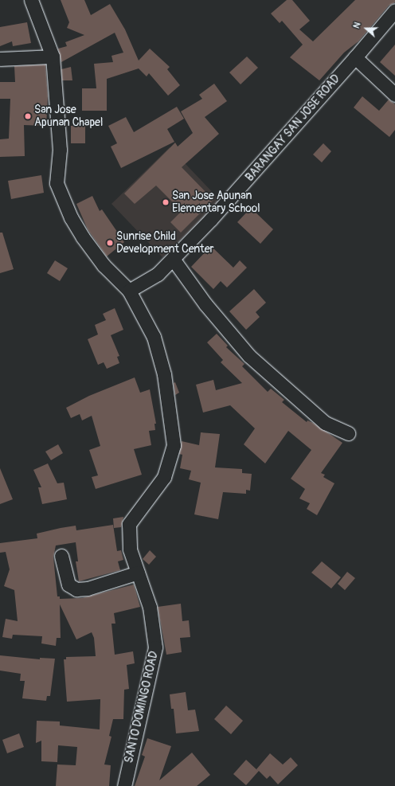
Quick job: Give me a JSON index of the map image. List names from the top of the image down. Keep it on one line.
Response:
{"streets":{"street":["BARANGAY SAN JOSE ROAD","SANTO DOMINGO ROAD"]},"crossings":[["BARANGAY SAN JOSE ROAD","SANTO DOMINGO ROAD"]],"places":["San Jose Apunan Chapel","San Jose Apunan Elementary School","Sunrise Child Development Center"],"north":"left"}
